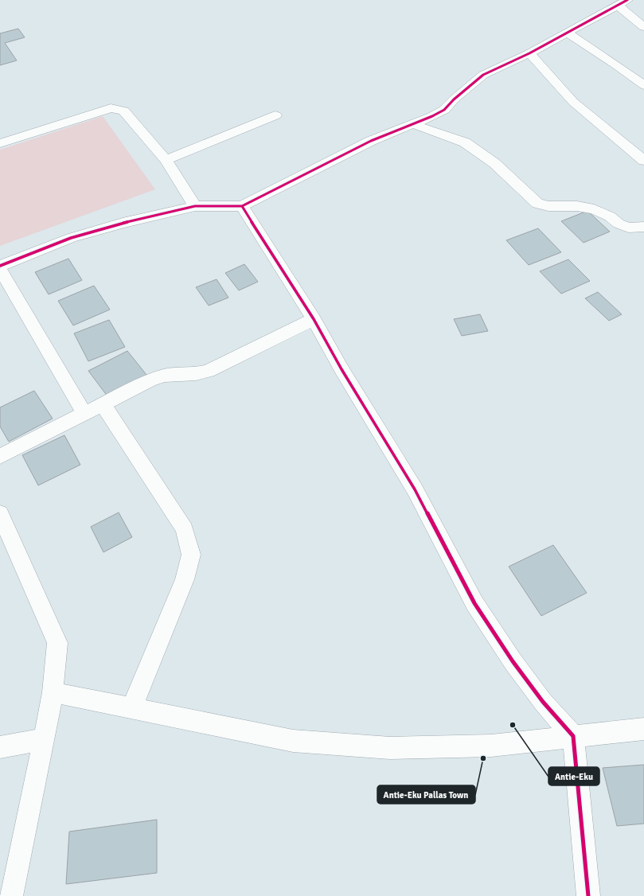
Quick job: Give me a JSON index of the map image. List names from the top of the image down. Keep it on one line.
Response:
{"places":["Antie-Eku","Antie-Eku Pallas Town"]}
